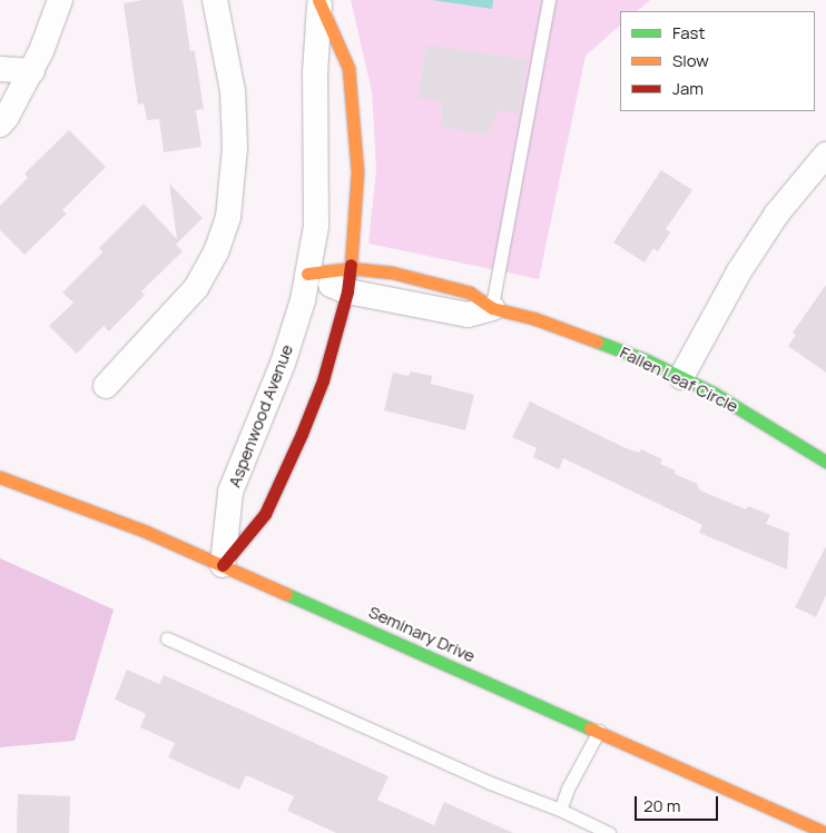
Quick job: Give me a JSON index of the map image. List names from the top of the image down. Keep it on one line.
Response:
{"streets":{"street":["Fallen Leaf Circle","Aspenwood Avenue","Seminary Drive"]},"crossings":[["Fallen Leaf Circle","Aspenwood Avenue"],["Aspenwood Avenue","Seminary Drive"]],"legend":["Fast","Slow","Jam"],"scale_bar":"20 m"}
